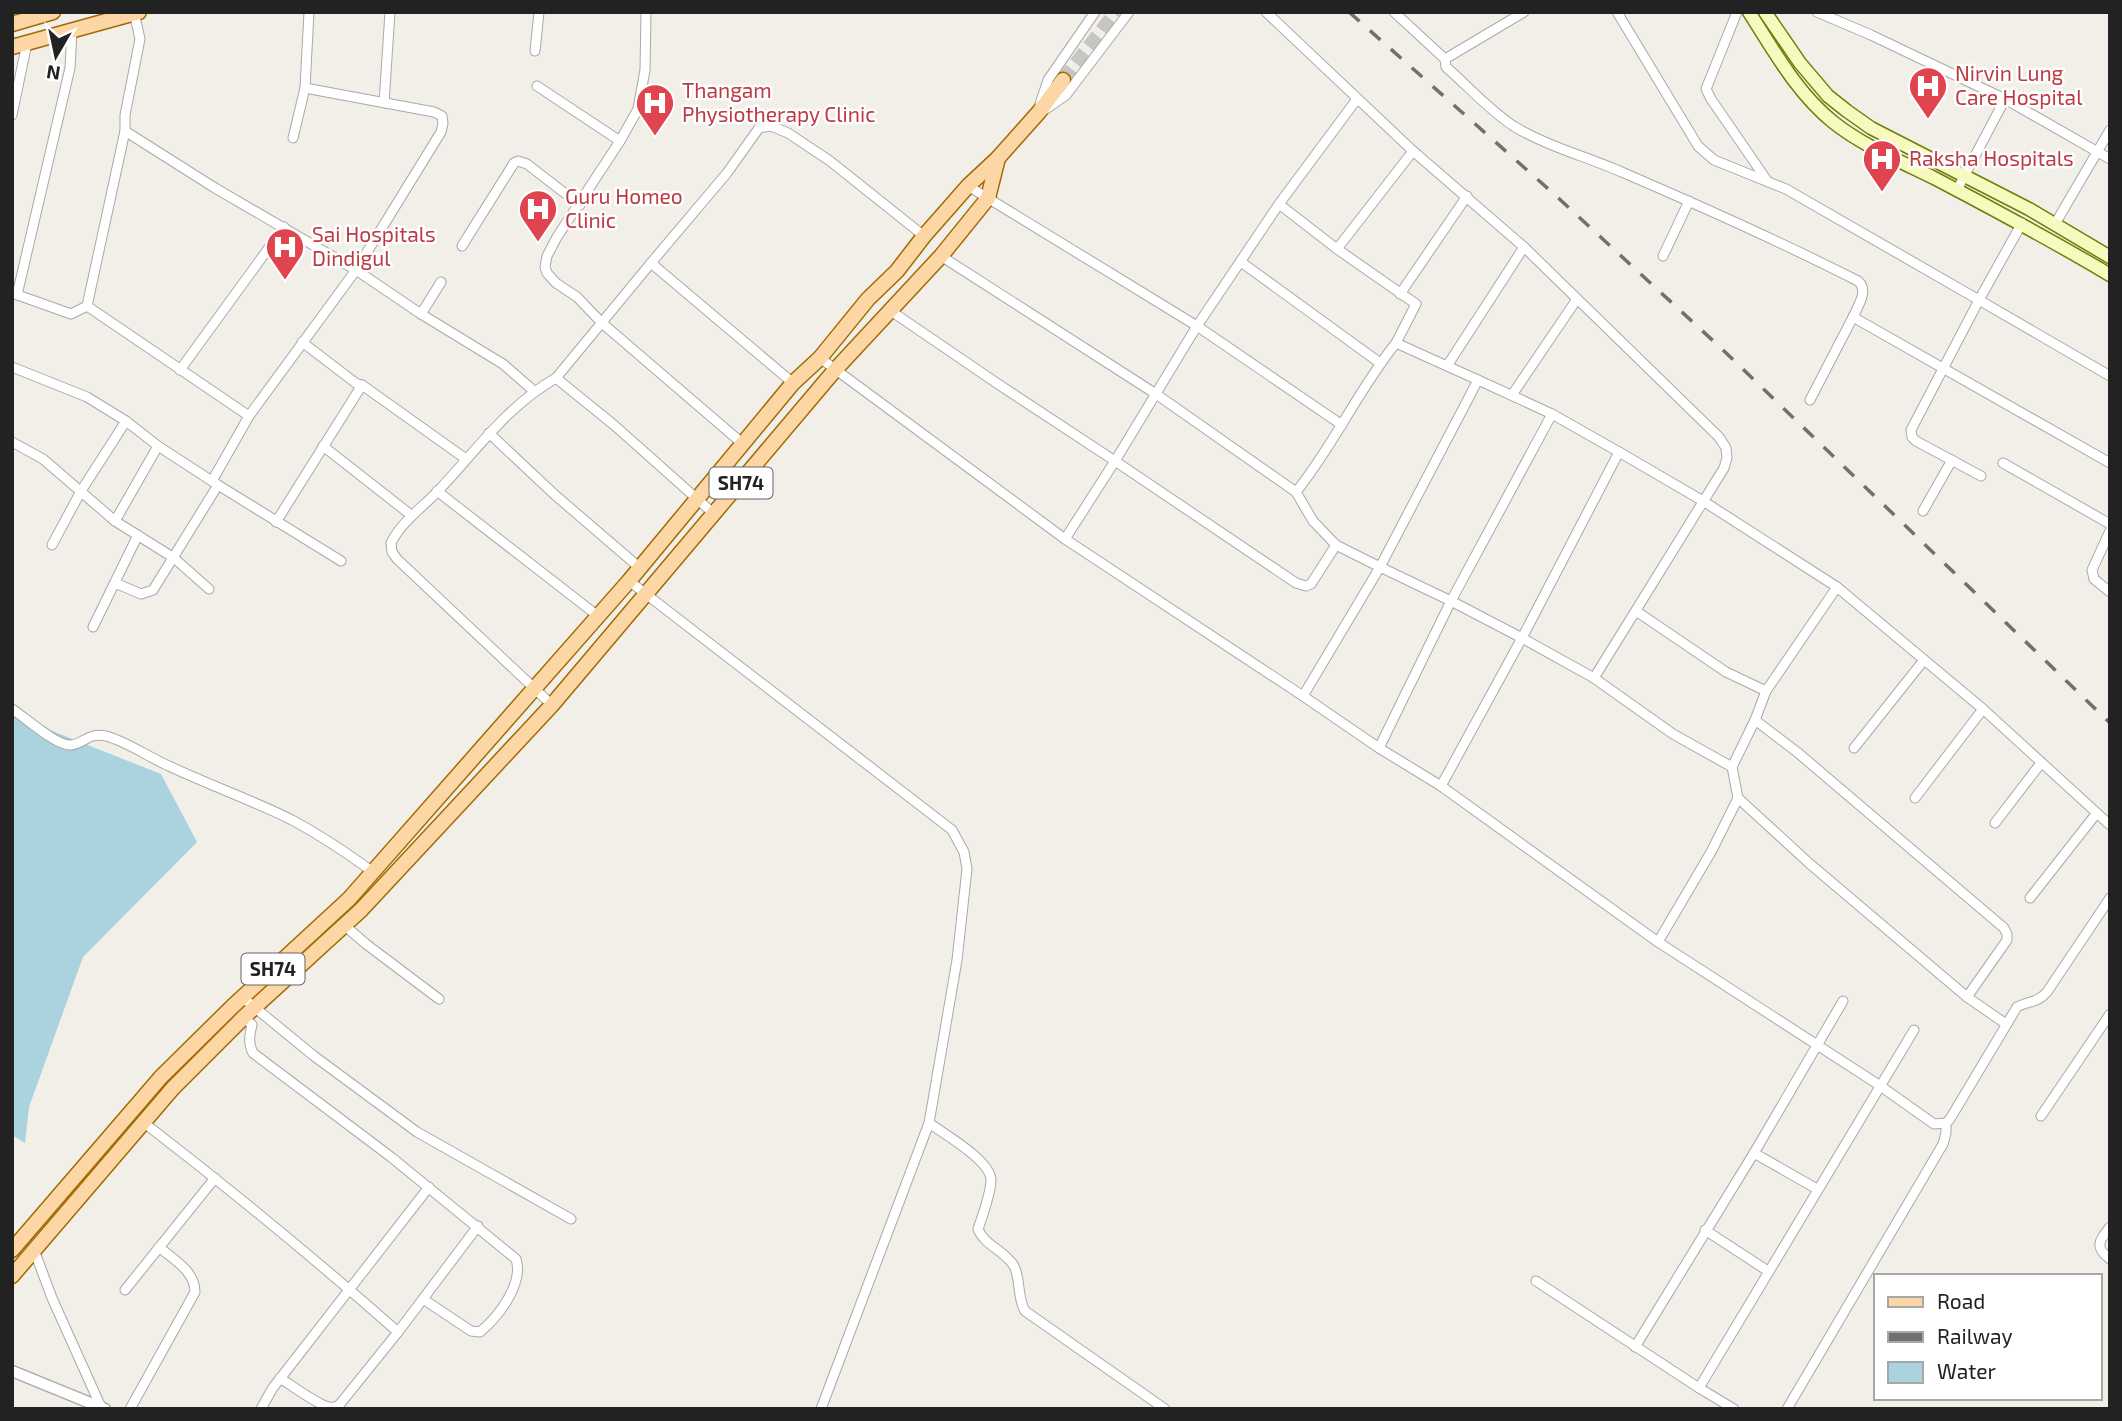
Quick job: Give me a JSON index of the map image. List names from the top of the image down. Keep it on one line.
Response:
{"streets":{"main road":["SH74"]},"places":{"hospital":["Nirvin Lung Care Hospital","Thangam Physiotherapy Clinic","Raksha Hospitals","Guru Homeo Clinic","Sai Hospitals Dindigul"]},"legend":["Road","Railway","Water"],"north":"bottom"}
